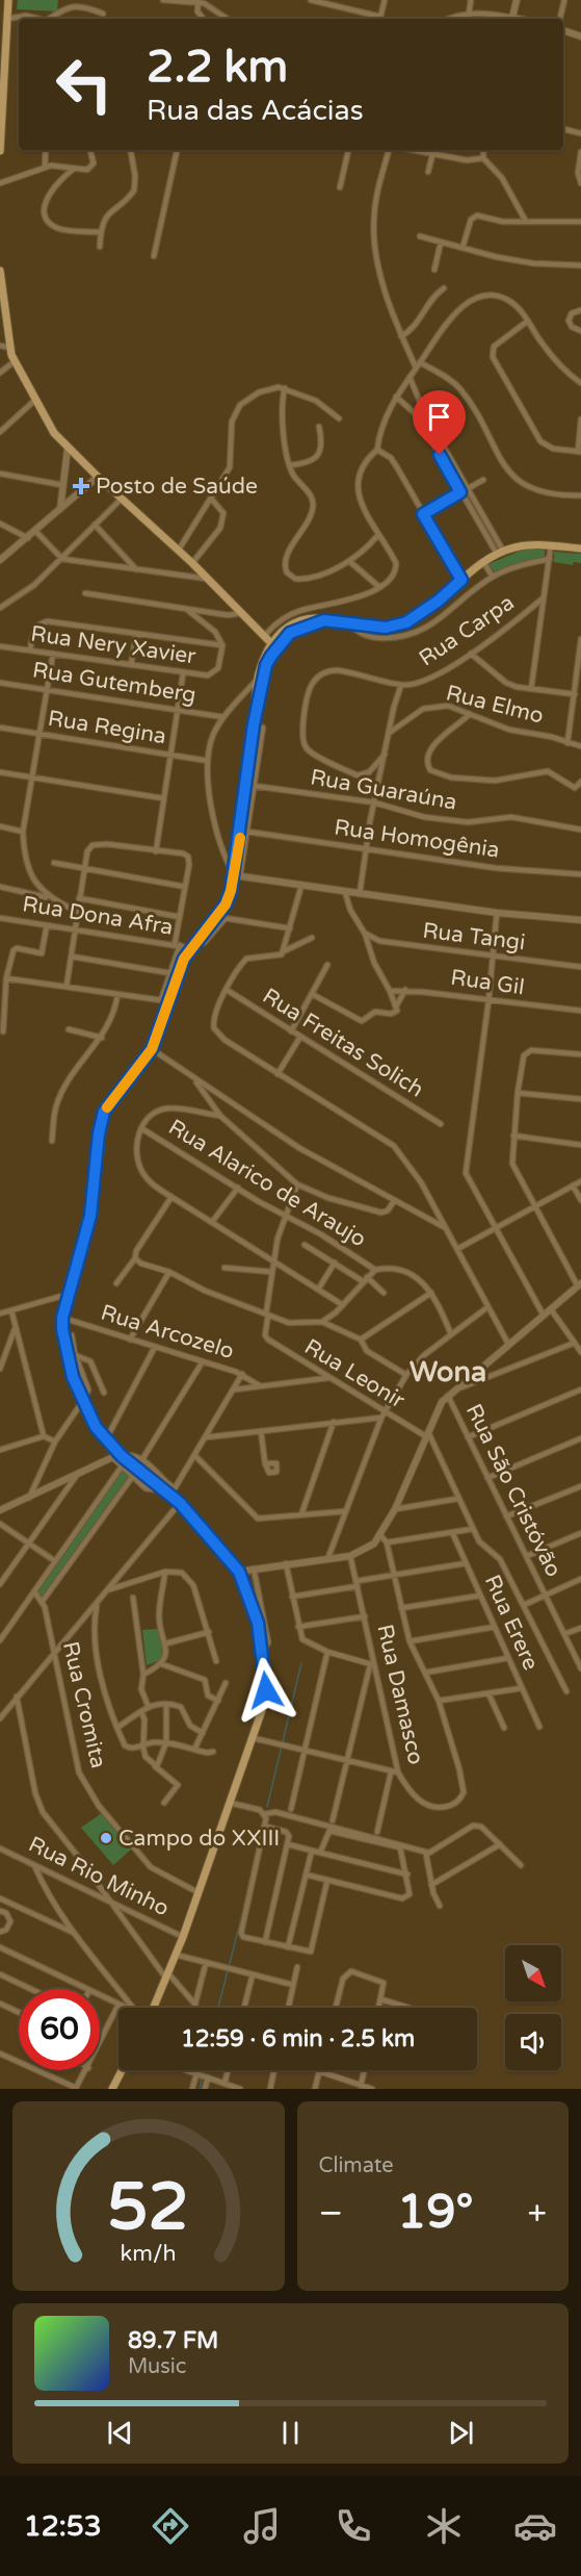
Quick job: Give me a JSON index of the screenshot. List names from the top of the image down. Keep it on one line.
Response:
{"streets":{"street":["Rua Carpa","Rua Nery Xavier","Rua Gutemberg","Rua Elmo","Rua Regina","Rua Guaraúna","Rua Homogênia","Rua Dona Afra","Rua Tangi","Rua Gil","Rua Freitas Solich","Rua Alarico de Araujo","Rua Arcozelo","Rua Leonir","Rua São Cristóvão","Rua Erere","Rua Damasco","Rua Cromita","Rua Rio Minho"]},"crossings":[["Rua Carpa","Rua Elmo"]],"districts":["Wona"],"places":{"health":["Posto de Saúde"],"other":["Campo do XXIII"]},"north":"bottom right","page":{"turn":["2.2 km","Rua das Acácias"],"limit":"60","trip":"12:59 · 6 min · 2.5 km","tile":"Climate","heat":["−","19°","+"],"song":["89.7 FM","Music"],"tabs":"12:53","gauge":["52","km/h"]}}
